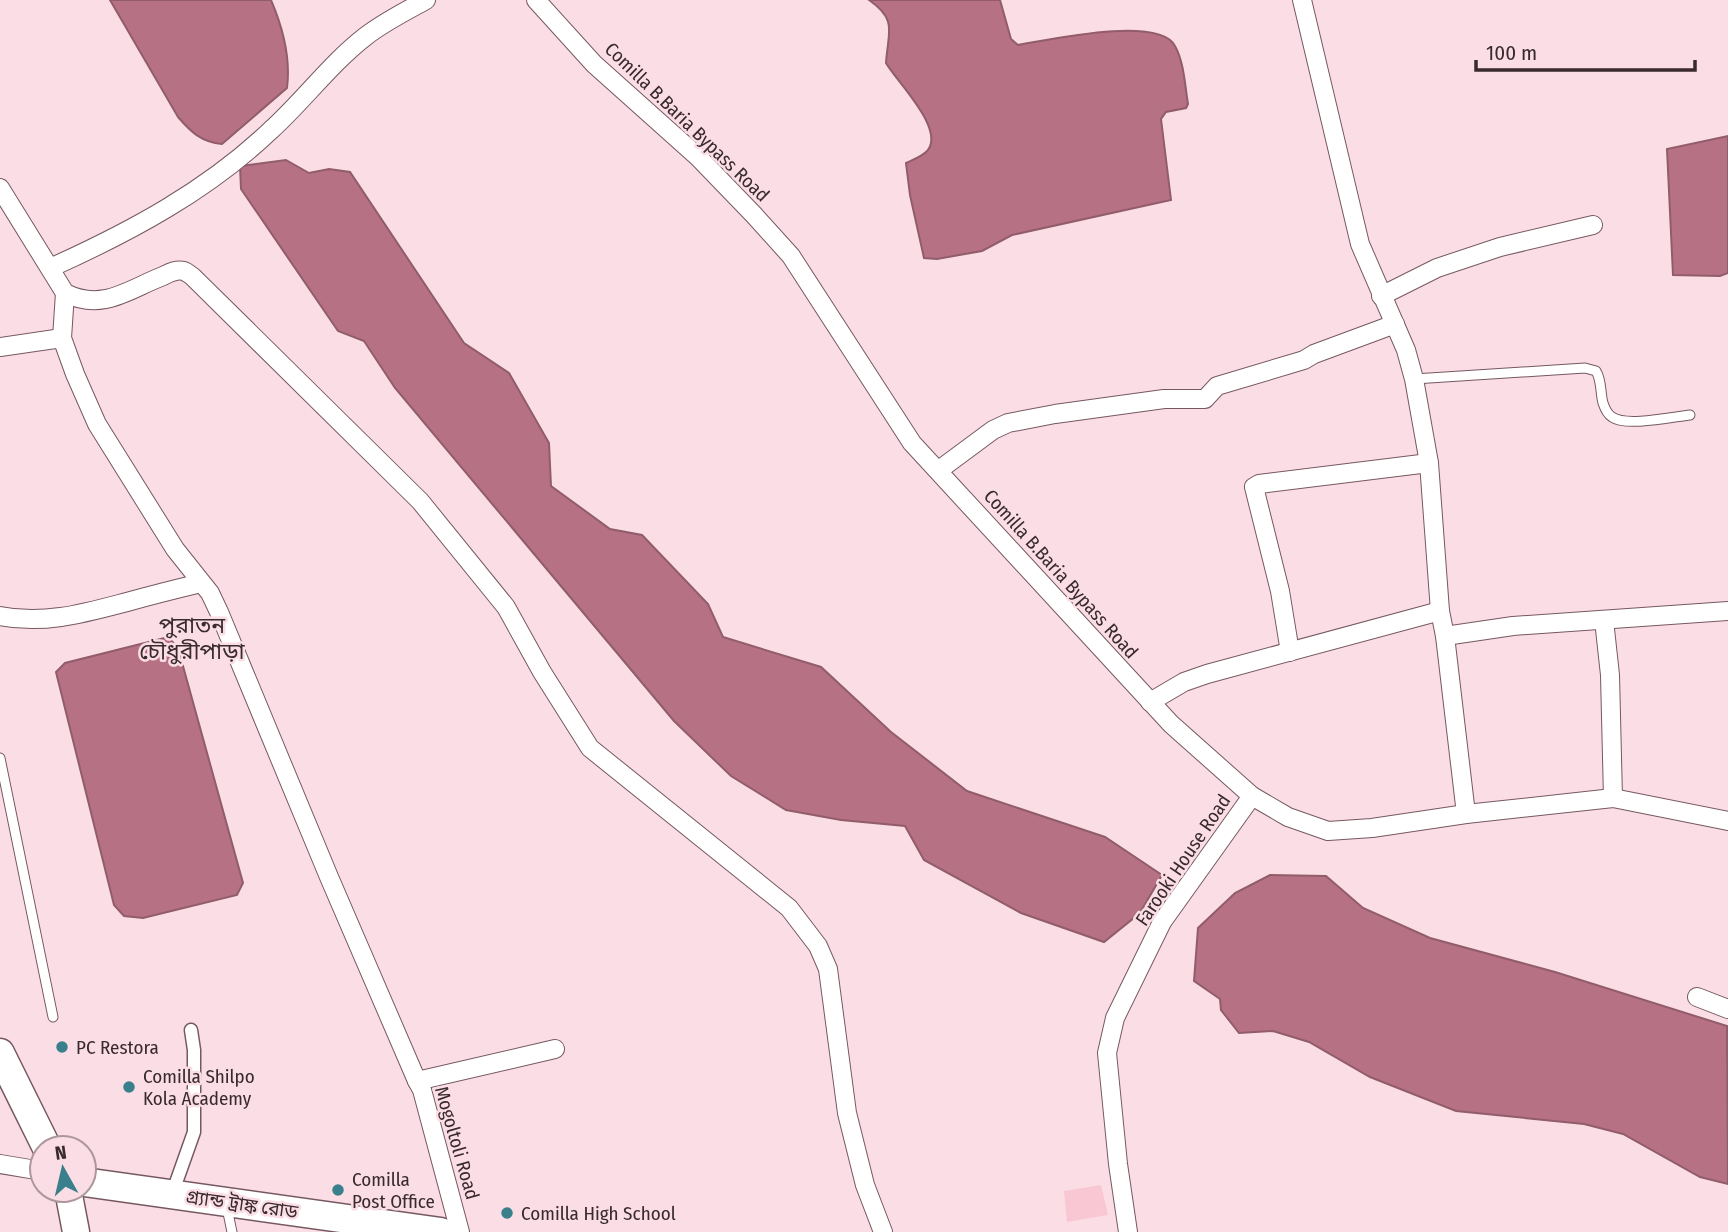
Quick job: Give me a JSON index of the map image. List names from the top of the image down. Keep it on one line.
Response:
{"streets":{"highway":["গ্র্যান্ড ট্রাঙ্ক রোড"],"street":["Comilla B.Baria Bypass Road","Farooki House Road","Mogoltoli Road"]},"crossings":[["Comilla B.Baria Bypass Road","Farooki House Road"]],"districts":["পুরাতন চৌধুরীপাড়া"],"places":["PC Restora","Comilla Shilpo Kola Academy","Comilla Post Office","Comilla High School"],"scale_bar":"100 m","north":"top"}
